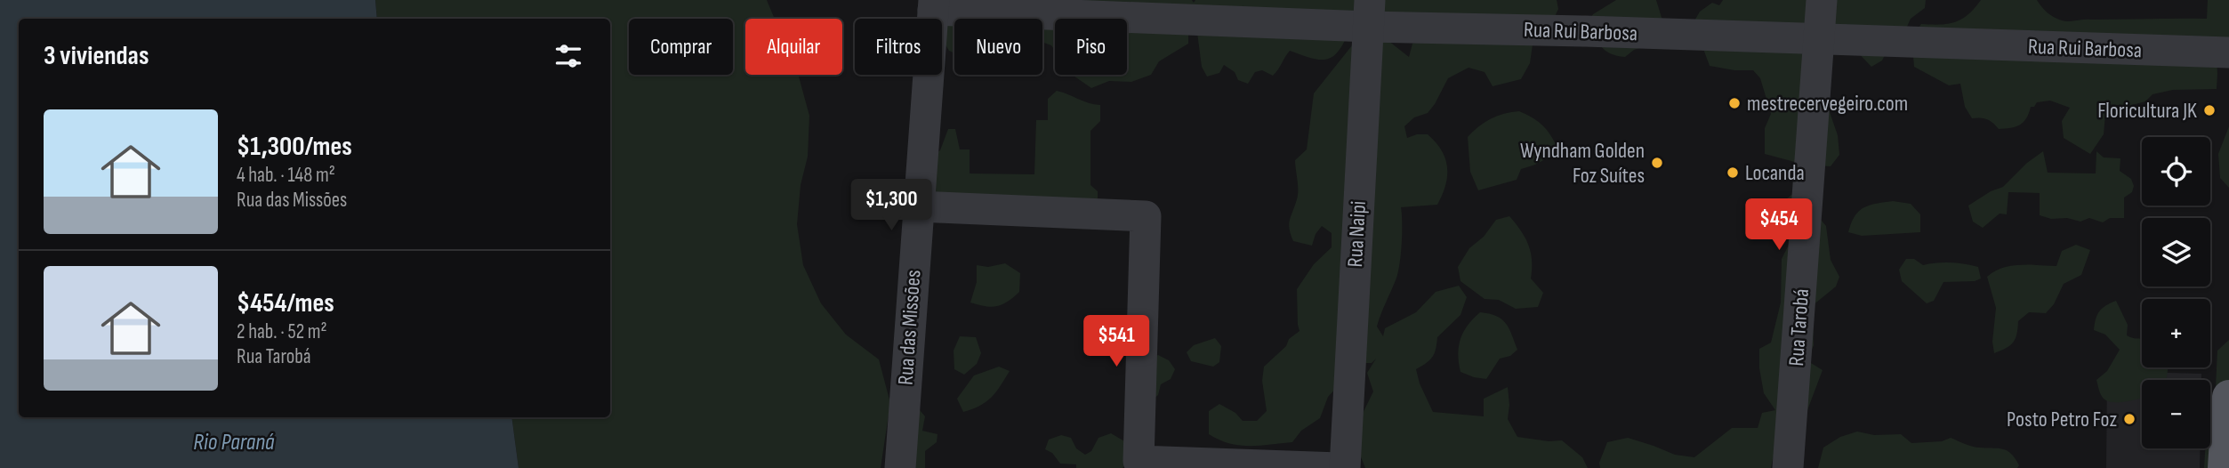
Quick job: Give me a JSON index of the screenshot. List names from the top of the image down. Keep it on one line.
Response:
{"streets":{"street":["Rua Rui Barbosa","Rua Naipi","Rua das Missões","Rua Tarobá"]},"crossings":[["Rua Rui Barbosa","Rua Naipi"],["Rua Rui Barbosa","Rua das Missões"],["Rua Rui Barbosa","Rua Tarobá"]],"water":["Rio Paraná"],"places":["mestrecervegeiro.com","Floricultura JK","Wyndham Golden Foz Suítes","Locanda","Posto Petro Foz"],"page":{"chip":["Comprar","Alquilar","Filtros","Nuevo","Piso"],"heading":"3 viviendas","list":[{"name":"$1,300/mes","note":"4 hab. · 148 m² · Rua das Missões"},{"name":"$454/mes","note":"2 hab. · 52 m² · Rua Tarobá"}],"map_buttons":["+","−"],"price":["$1,300","$454","$541"]}}
